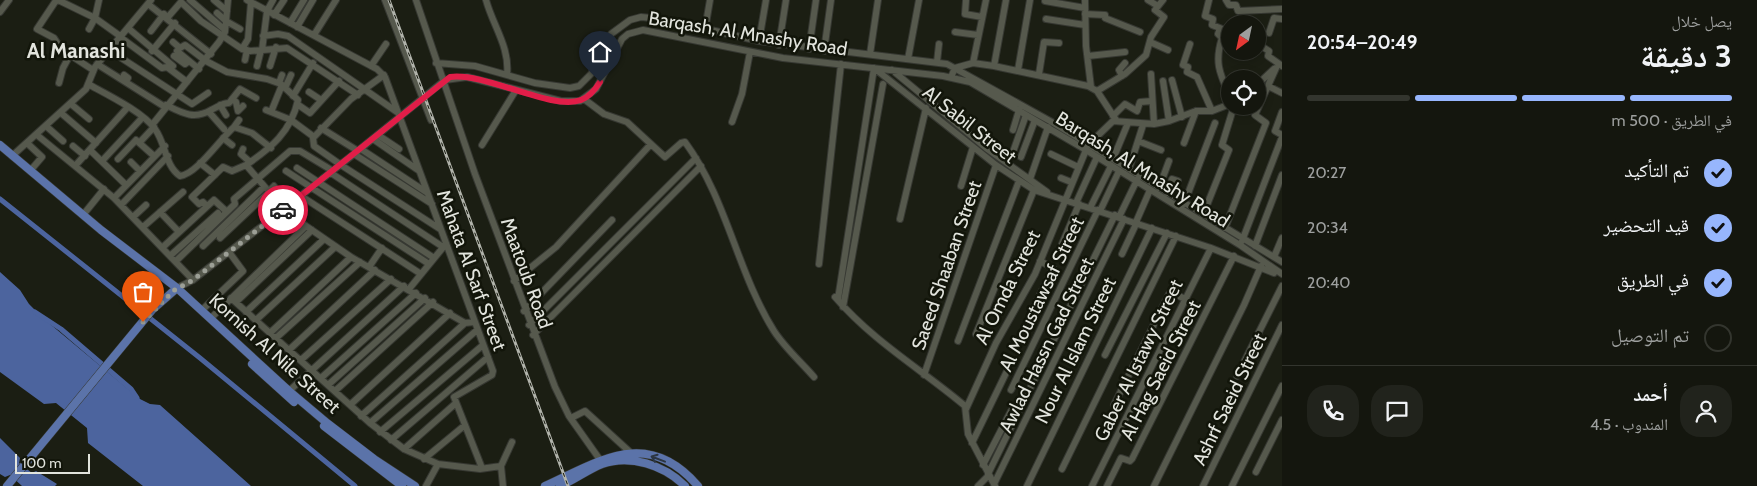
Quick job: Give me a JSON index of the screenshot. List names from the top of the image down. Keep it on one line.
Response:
{"streets":{"main road":["Kornish Al Nile Street"],"street":["Barqash, Al Mnashy Road","Al Sabil Street","Saeed Shaaban Street","Mahata Al Sarf Street","Maatoub Road","Al Omda Street","Al Moustawsaf Street","Awlad Hassn Gad Street","Nour Al Islam Street","Gaber Al Istawy Street","Al Hag Saeid Street","Ashrf Saeid Street"]},"crossings":[["Barqash, Al Mnashy Road","Al Sabil Street"],["Barqash, Al Mnashy Road","Maatoub Road"],["Barqash, Al Mnashy Road","Al Omda Street"],["Barqash, Al Mnashy Road","Al Moustawsaf Street"],["Al Sabil Street","Saeed Shaaban Street"],["Al Sabil Street","Al Omda Street"],["Al Sabil Street","Al Moustawsaf Street"],["Al Sabil Street","Awlad Hassn Gad Street"],["Al Sabil Street","Nour Al Islam Street"],["Al Sabil Street","Gaber Al Istawy Street"],["Al Sabil Street","Al Hag Saeid Street"]],"districts":["Al Manashi"],"scale_bar":"100 m","north":"bottom left","page":{"heading":["3 دقيقة","يصل خلال","20:49–20:54"],"panel":["أحمد","المندوب · 4.5"],"bar":"في الطريق · 500 m","list":[["تم التأكيد","20:27"],["قيد التحضير","20:34"],["في الطريق","20:40"],"تم التوصيل"],"scale":"100 m"}}
